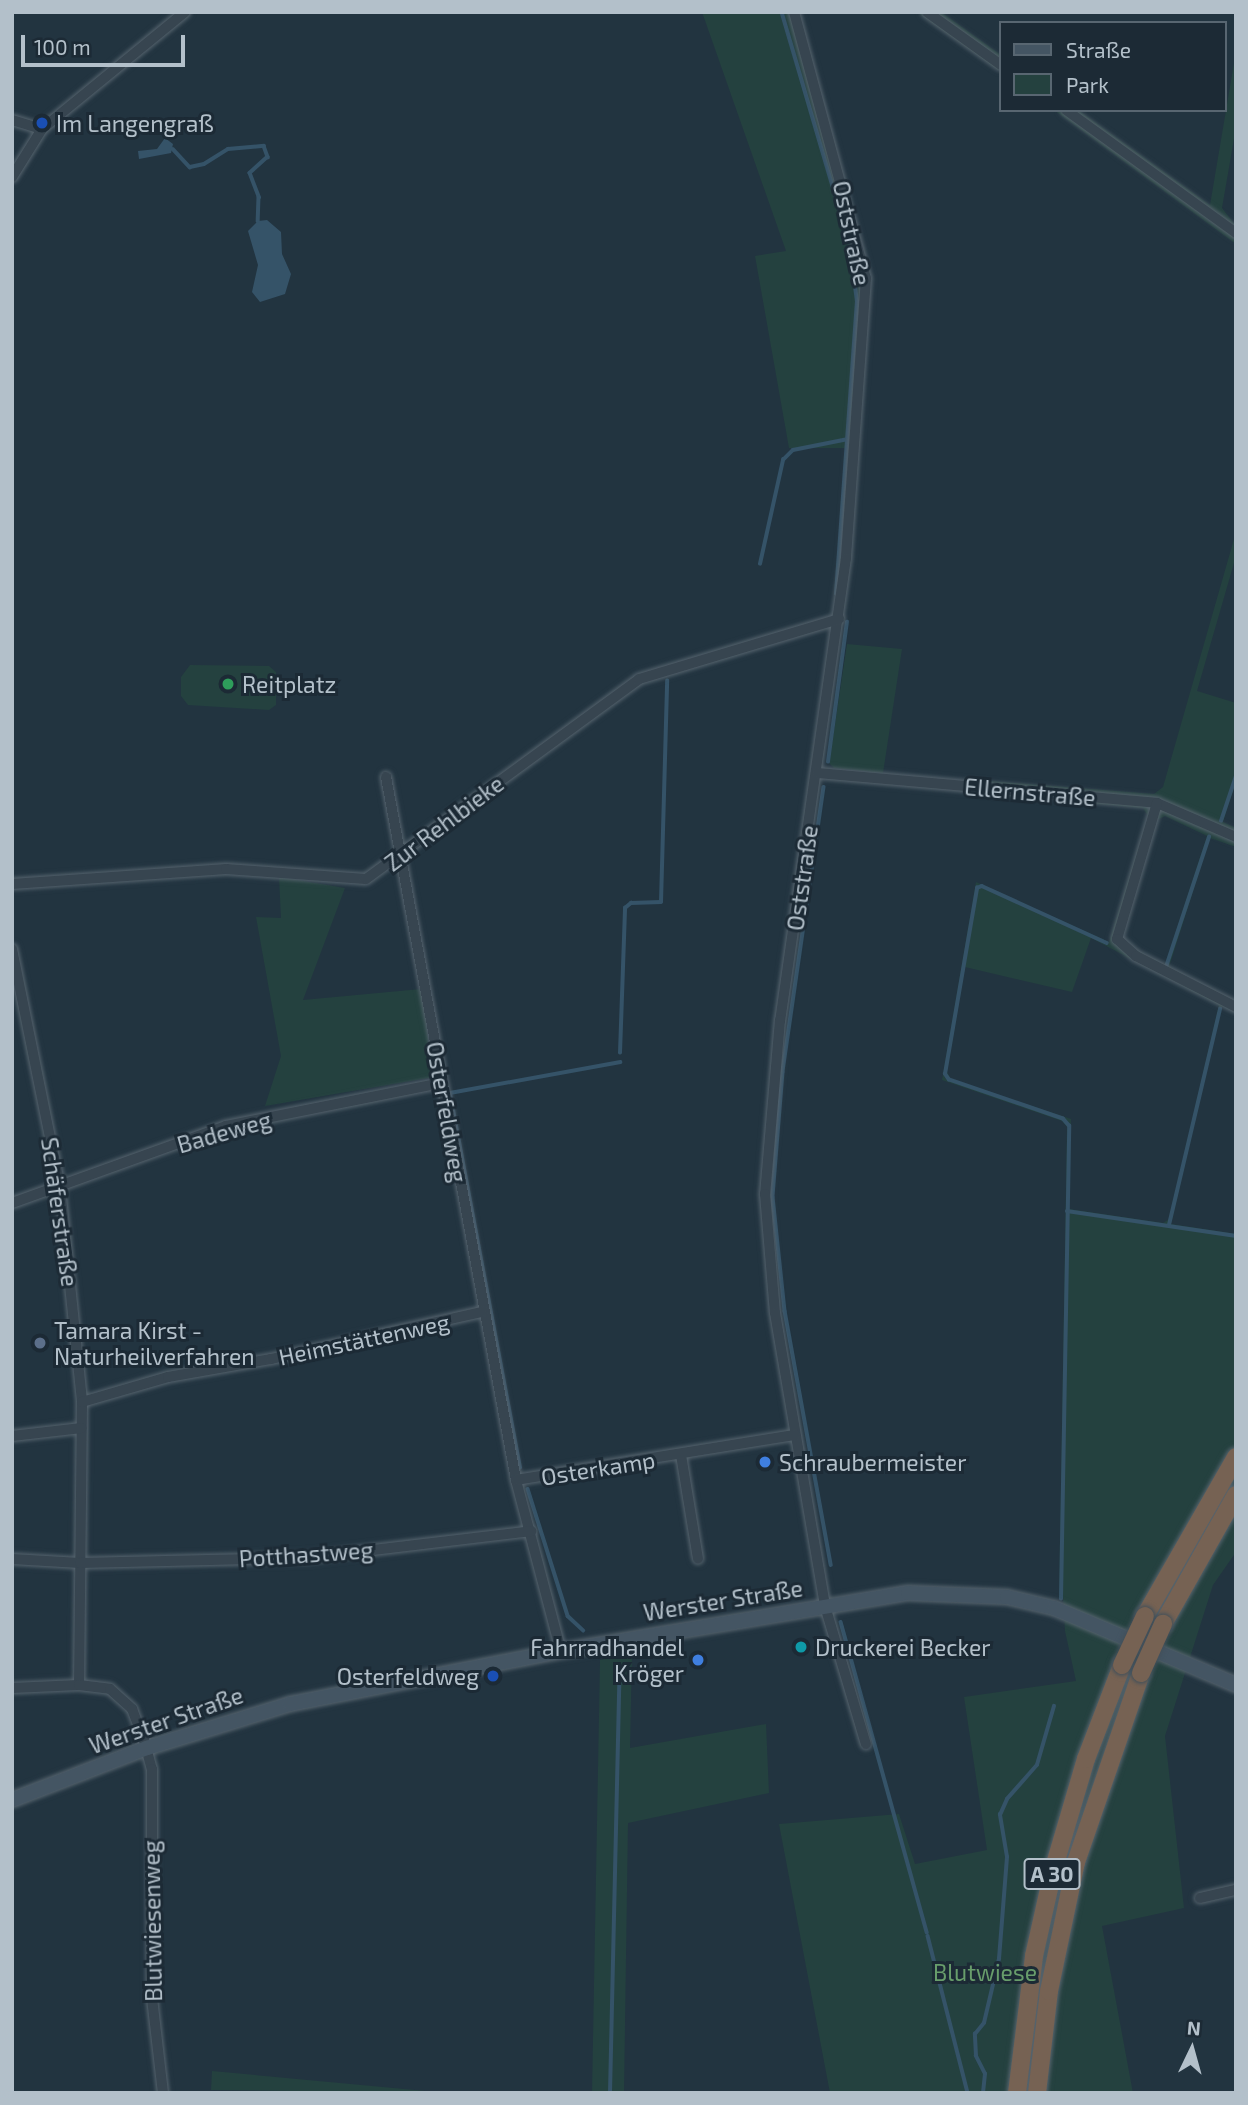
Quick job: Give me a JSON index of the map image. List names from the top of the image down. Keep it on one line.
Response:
{"streets":{"highway":["A 30"],"main road":["Werster Straße"],"street":["Oststraße","Ellernstraße","Zur Rehlbieke","Osterfeldweg","Badeweg","Schäferstraße","Heimstättenweg","Osterkamp","Potthastweg","Blutwiesenweg"]},"crossings":[["Oststraße","Ellernstraße"],["Oststraße","Zur Rehlbieke"],["Oststraße","Osterkamp"],["Oststraße","Werster Straße"],["Zur Rehlbieke","Osterfeldweg"],["Osterfeldweg","Badeweg"],["Osterfeldweg","Heimstättenweg"],["Osterfeldweg","Osterkamp"],["Osterfeldweg","Potthastweg"],["Osterfeldweg","Werster Straße"],["Badeweg","Schäferstraße"],["Schäferstraße","Heimstättenweg"],["Schäferstraße","Potthastweg"],["Schäferstraße","Blutwiesenweg"],["Werster Straße","Blutwiesenweg"]],"parks":["Blutwiese"],"places":["Im Langengraß","Reitplatz","Tamara Kirst - Naturheilverfahren","Schraubermeister","Druckerei Becker","Fahrradhandel Kröger","Osterfeldweg"],"legend":["Straße","Park"],"scale_bar":"100 m","north":"top"}
